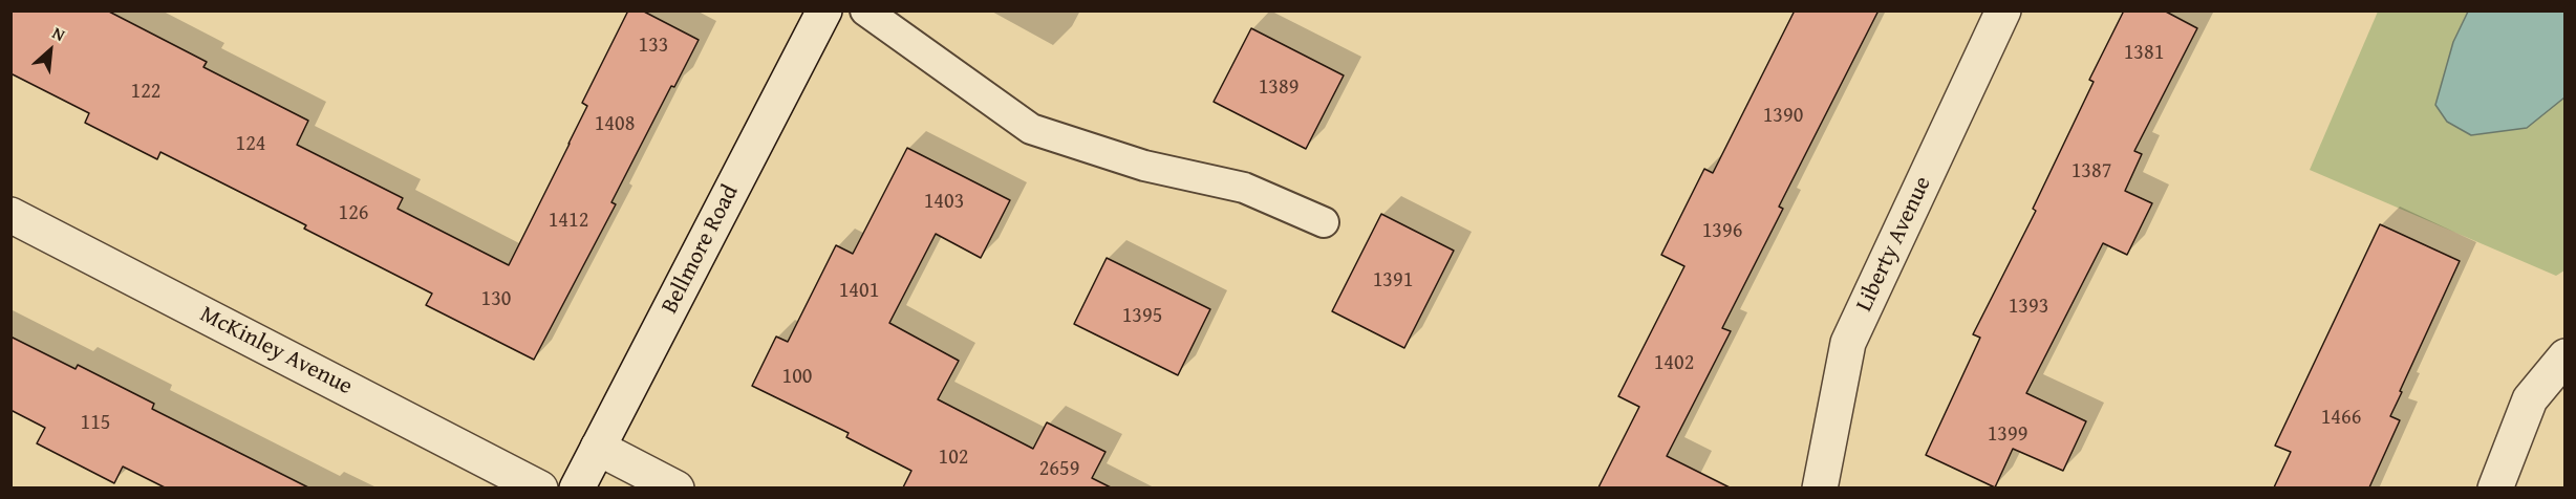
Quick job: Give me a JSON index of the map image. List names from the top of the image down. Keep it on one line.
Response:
{"streets":{"street":["Liberty Avenue","Bellmore Road","McKinley Avenue"]},"house_numbers":["133","1381","1389","122","1390","1408","124","1387","1403","126","1412","1396","1391","1401","130","1393","1395","1402","100","1466","115","1399","102","2659"],"north":"top right"}
